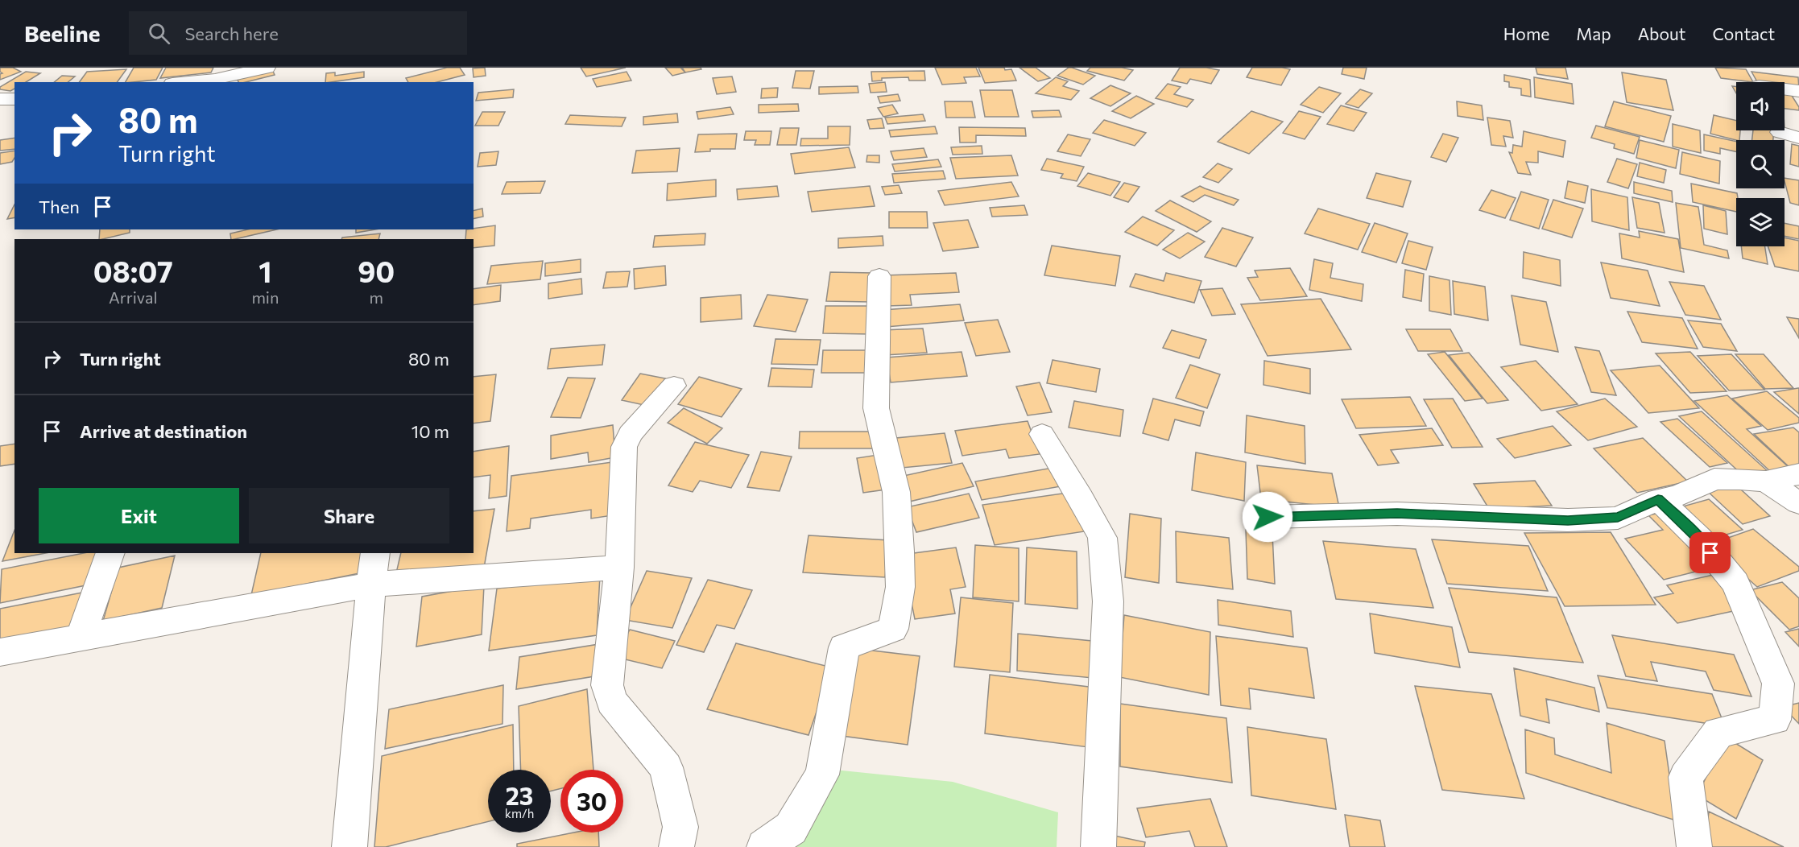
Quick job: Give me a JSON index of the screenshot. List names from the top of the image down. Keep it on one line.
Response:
{"page":{"header":"Beeline","search":"Search here","nav":["Home","Map","About","Contact"],"turn":["80 m","Turn right"],"then":"Then","eta":["08:07","Arrival","1","min","90","m"],"list":[{"name":"Turn right","value":"80 m"},{"name":"Arrive at destination","value":"10 m"}],"buttons":["Exit","Share"],"speed":"23 km/h","limit":"30"}}
